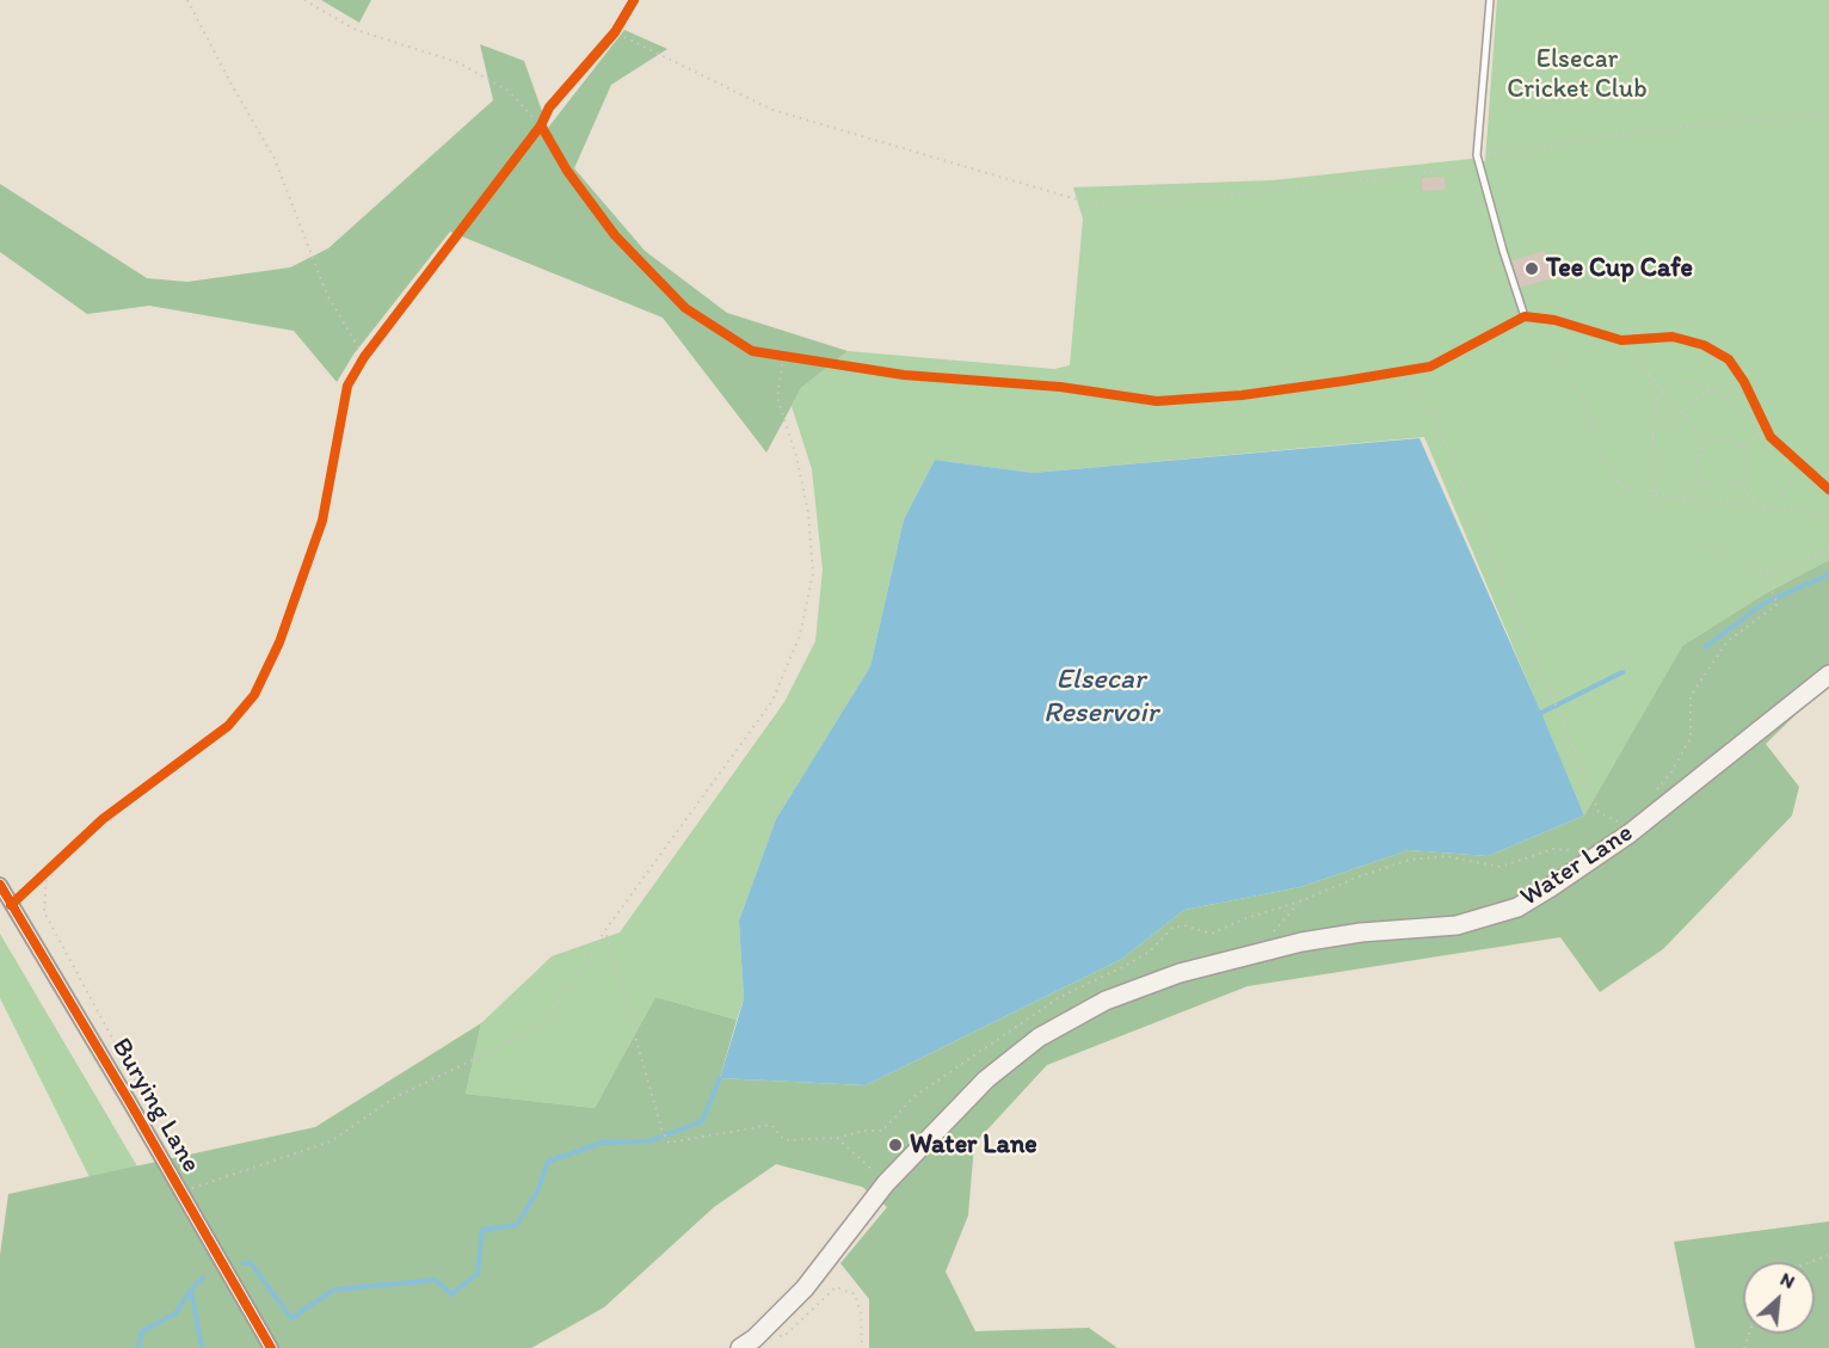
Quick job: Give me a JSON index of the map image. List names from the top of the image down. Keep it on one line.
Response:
{"streets":{"street":["Water Lane","Burying Lane"]},"water":["Elsecar Reservoir"],"parks":["Elsecar Cricket Club"],"places":["Tee Cup Cafe","Water Lane"],"north":"top right"}
